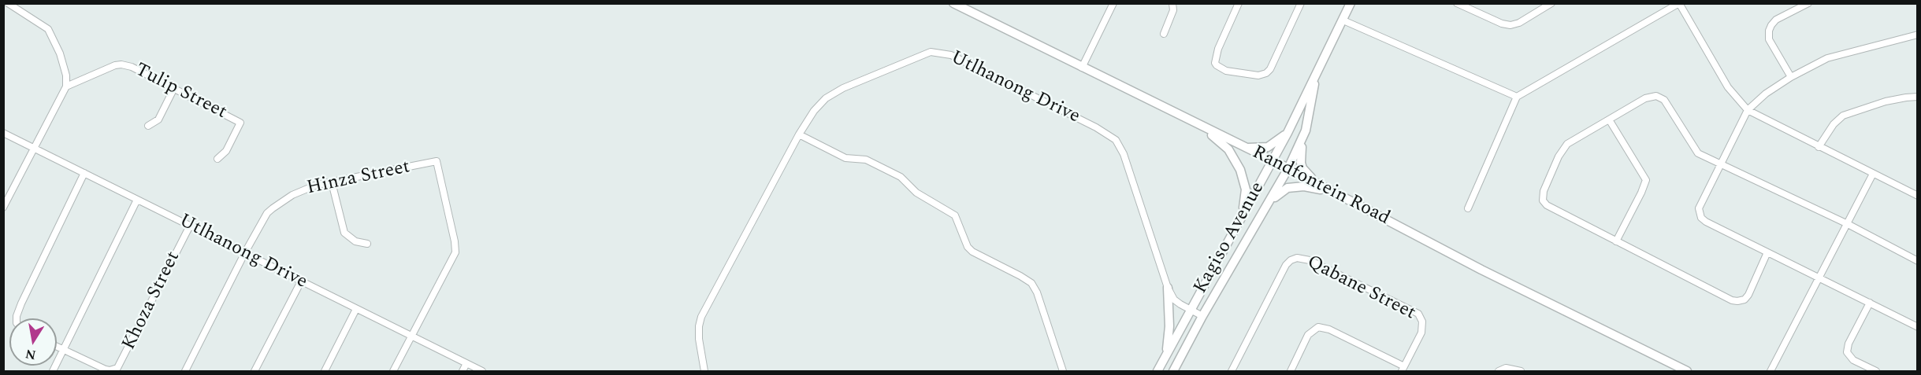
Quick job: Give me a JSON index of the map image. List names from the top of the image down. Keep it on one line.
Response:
{"streets":{"street":["Utlhanong Drive","Tulip Street","Hinza Street","Randfontein Road","Kagiso Avenue","Qabane Street","Khoza Street"]},"crossings":[["Utlhanong Drive","Hinza Street"],["Utlhanong Drive","Kagiso Avenue"],["Utlhanong Drive","Khoza Street"],["Randfontein Road","Kagiso Avenue"]],"north":"bottom"}
